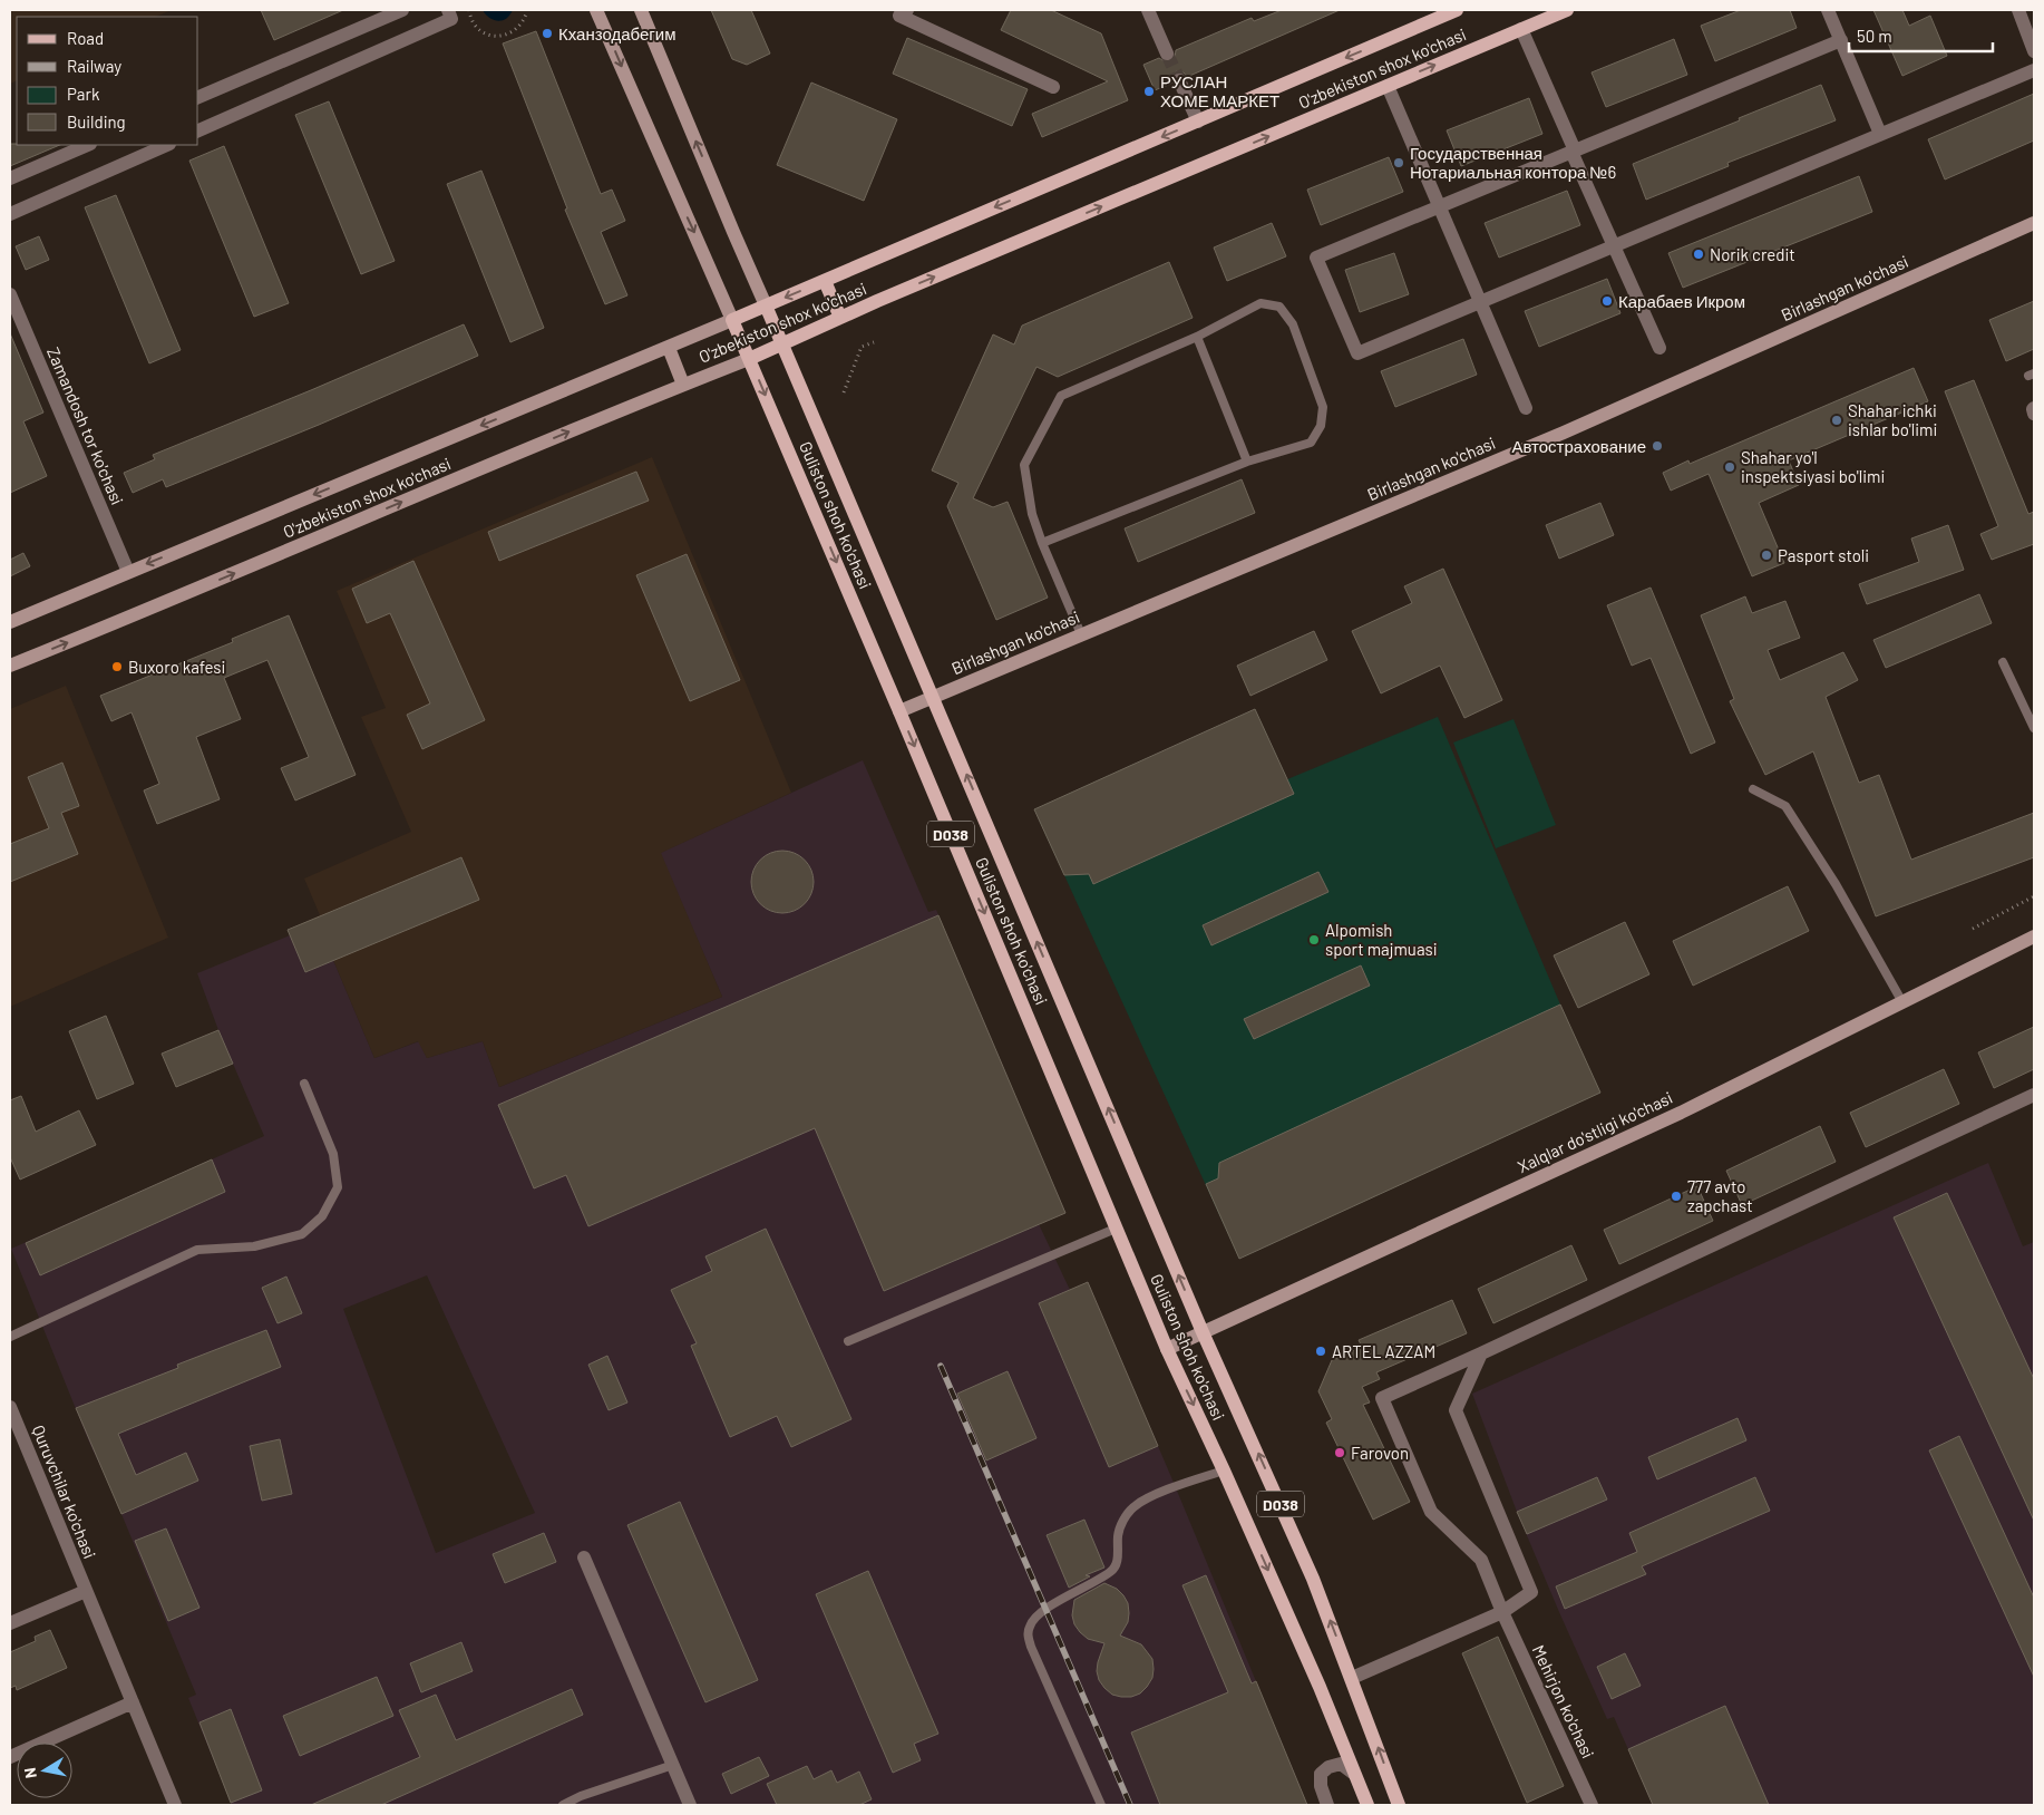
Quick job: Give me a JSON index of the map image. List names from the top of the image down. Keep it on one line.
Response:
{"streets":{"main road":["O'zbekiston shox ko'chasi","Birlashgan ko'chasi","Guliston shoh ko'chasi","D038","Xalqlar do'stligi ko'chasi"],"street":["Zamandosh tor ko'chasi","Quruvchilar ko'chasi","Mehirjon ko'chasi"]},"crossings":[["O'zbekiston shox ko'chasi","Zamandosh tor ko'chasi"],["O'zbekiston shox ko'chasi","Guliston shoh ko'chasi"],["Birlashgan ko'chasi","Guliston shoh ko'chasi"],["Guliston shoh ko'chasi","Xalqlar do'stligi ko'chasi"]],"places":["Кханзодабегим","РУСЛАН ХОМЕ МАРКЕТ","Государственная Нотариальная контора №6","Norik credit","Карабаев Икром","Shahar ichki ishlar bo'limi","Автострахование","Shahar yo'l inspektsiyasi bo'limi","Pasport stoli","Buxoro kafesi","Alpomish sport majmuasi","777 avto zapchast","ARTEL AZZAM","Farovon"],"legend":["Road","Railway","Park","Building"],"scale_bar":"50 m","north":"left"}
